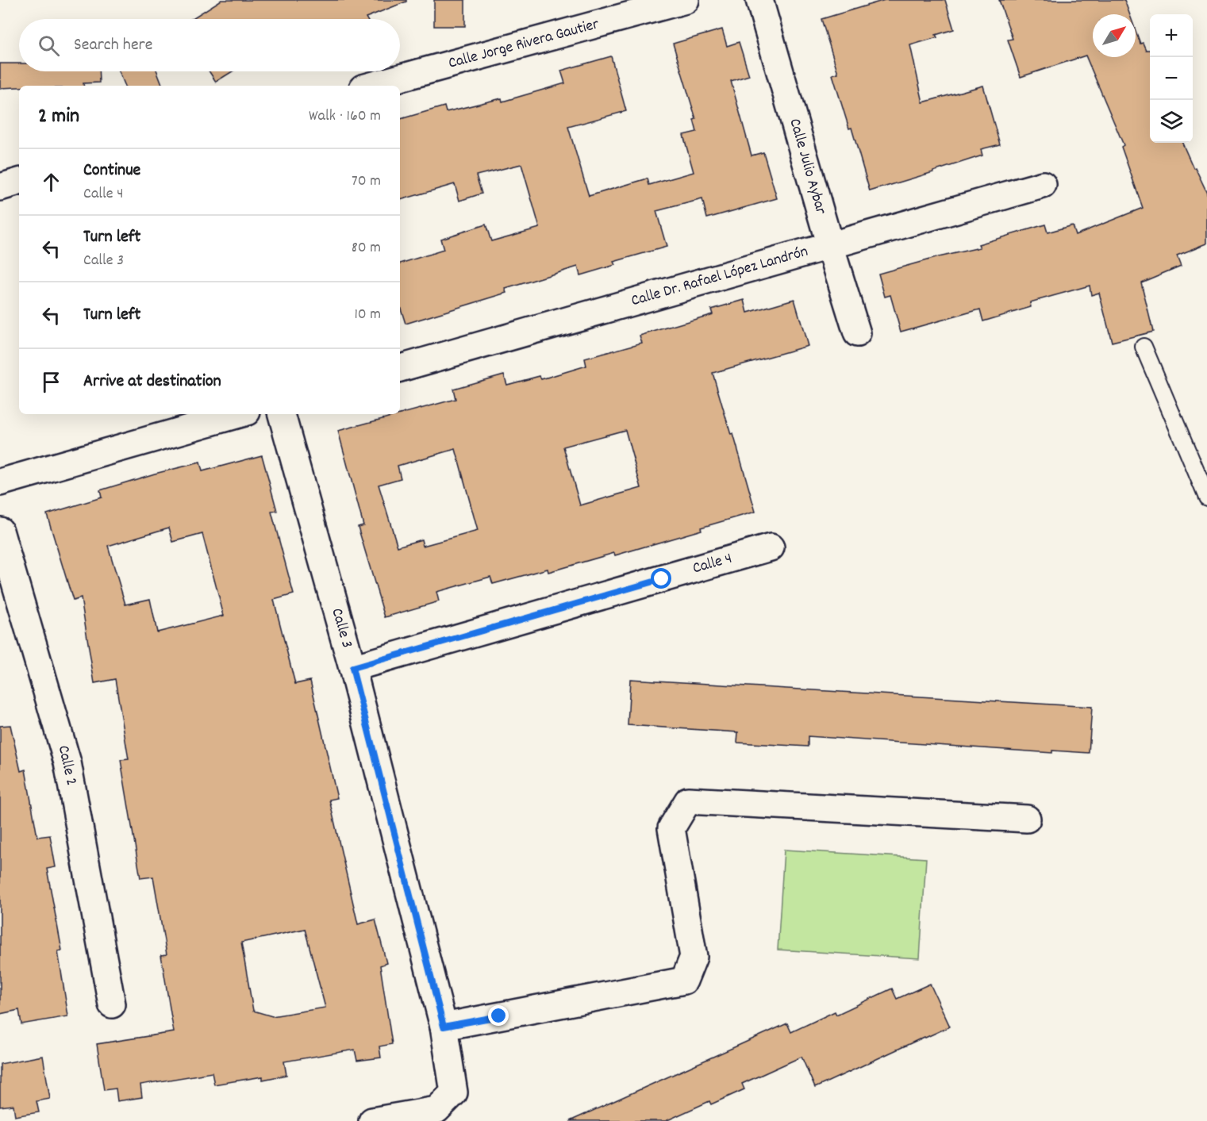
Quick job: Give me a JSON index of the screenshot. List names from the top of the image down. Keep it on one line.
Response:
{"streets":{"street":["Calle Jorge Rivera Gautier","Calle Julio Aybar","Calle Dr. Rafael López Landrón","Calle 4","Calle 3","Calle 2"]},"crossings":[["Calle Julio Aybar","Calle Dr. Rafael López Landrón"],["Calle 4","Calle 3"]],"north":"top right","page":{"map_buttons":["+","−"],"search":"Search here","heading":["2 min","Walk · 160 m"],"list":[["Continue","Calle 4","70 m"],["Turn left","Calle 3","80 m"],["Turn left","10 m"],"Arrive at destination"]}}
